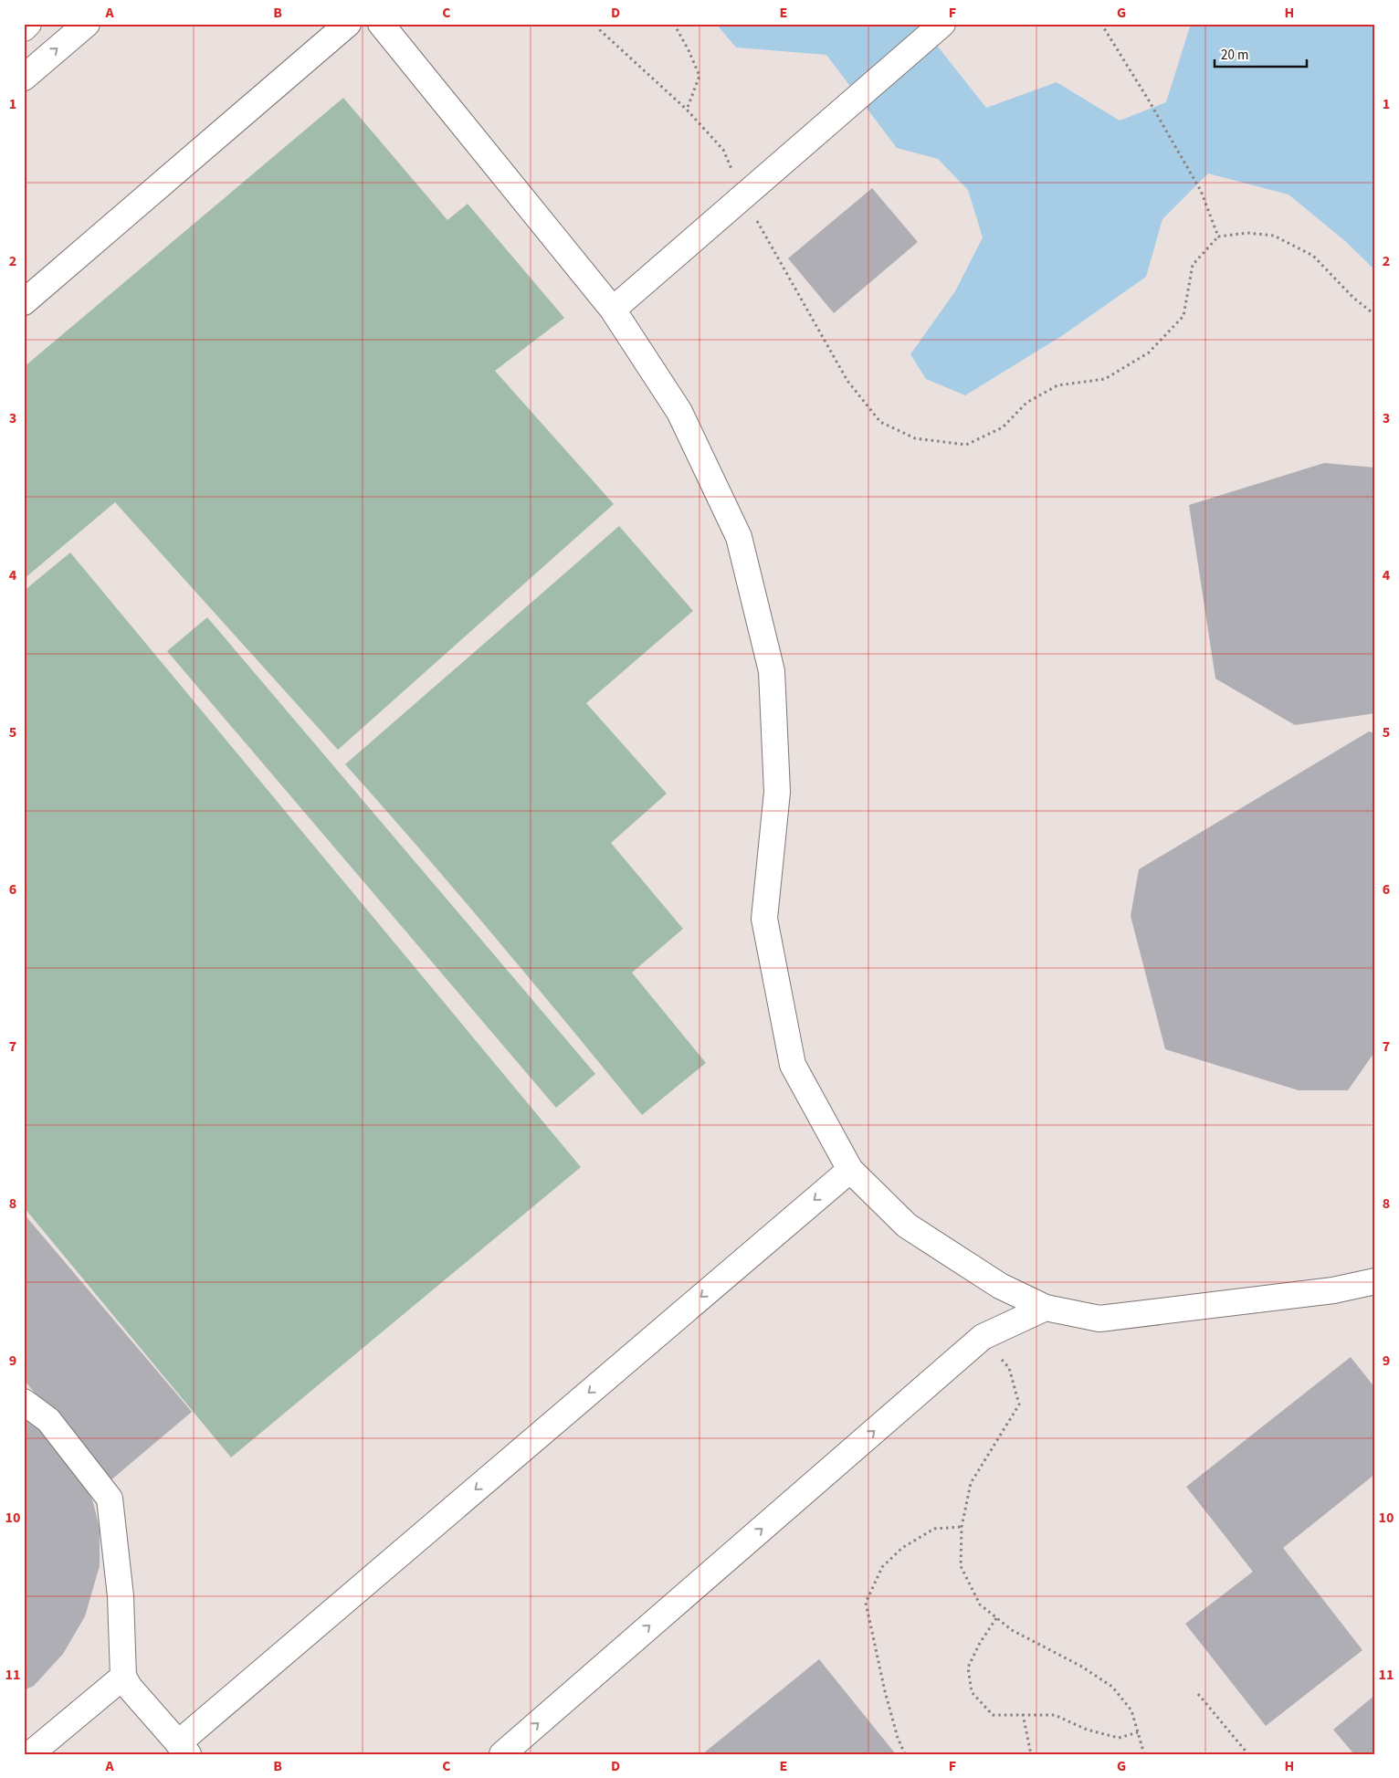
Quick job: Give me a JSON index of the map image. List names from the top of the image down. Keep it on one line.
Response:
{"scale_bar":"20 m","grid":{"columns":["A","B","C","D","E","F","G","H"],"rows":["1","2","3","4","5","6","7","8","9","10","11"]}}
